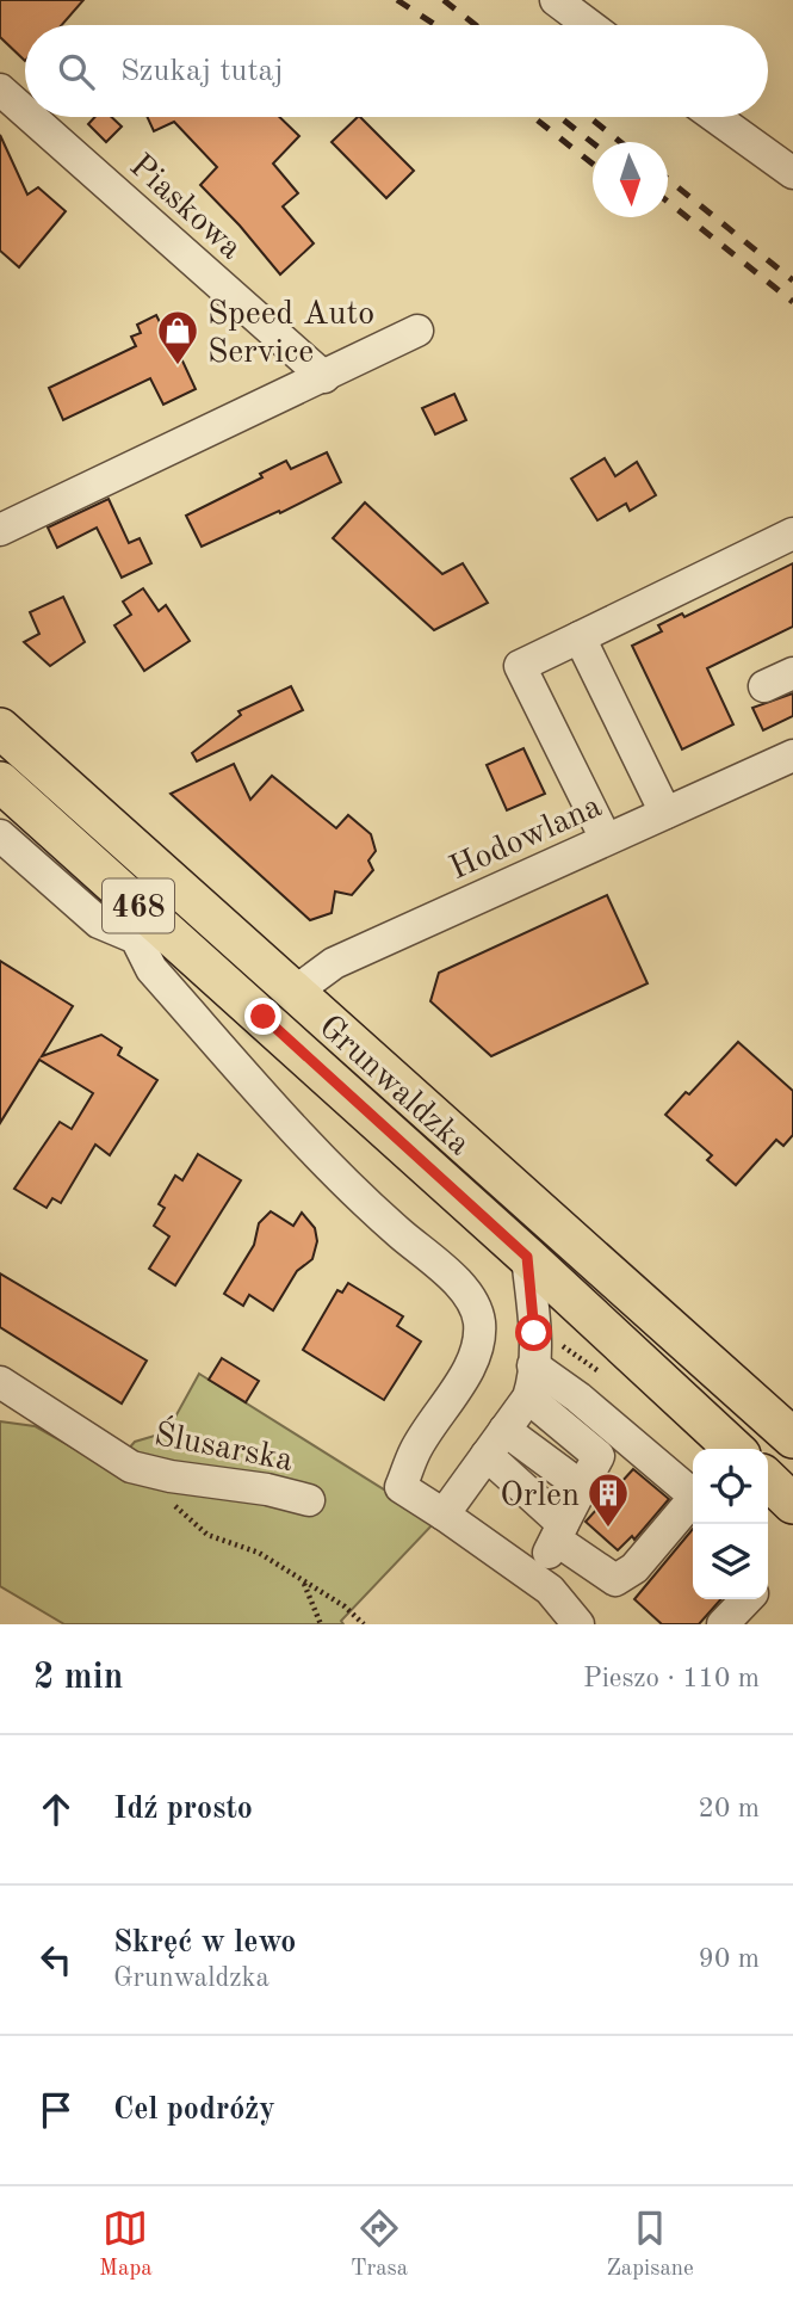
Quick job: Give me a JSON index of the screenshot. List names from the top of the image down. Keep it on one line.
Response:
{"streets":{"main road":["468","Grunwaldzka"],"street":["Piaskowa","Hodowlana","Ślusarska"]},"crossings":[["Hodowlana","Grunwaldzka"]],"places":{"shop":["Speed Auto Service"],"building":["Orlen"]},"north":"bottom","page":{"search":"Szukaj tutaj","heading":["2 min","Pieszo · 110 m"],"list":[["Idź prosto","20 m"],["Skręć w lewo","Grunwaldzka","90 m"],"Cel podróży"],"nav":["Mapa","Trasa","Zapisane"]}}
